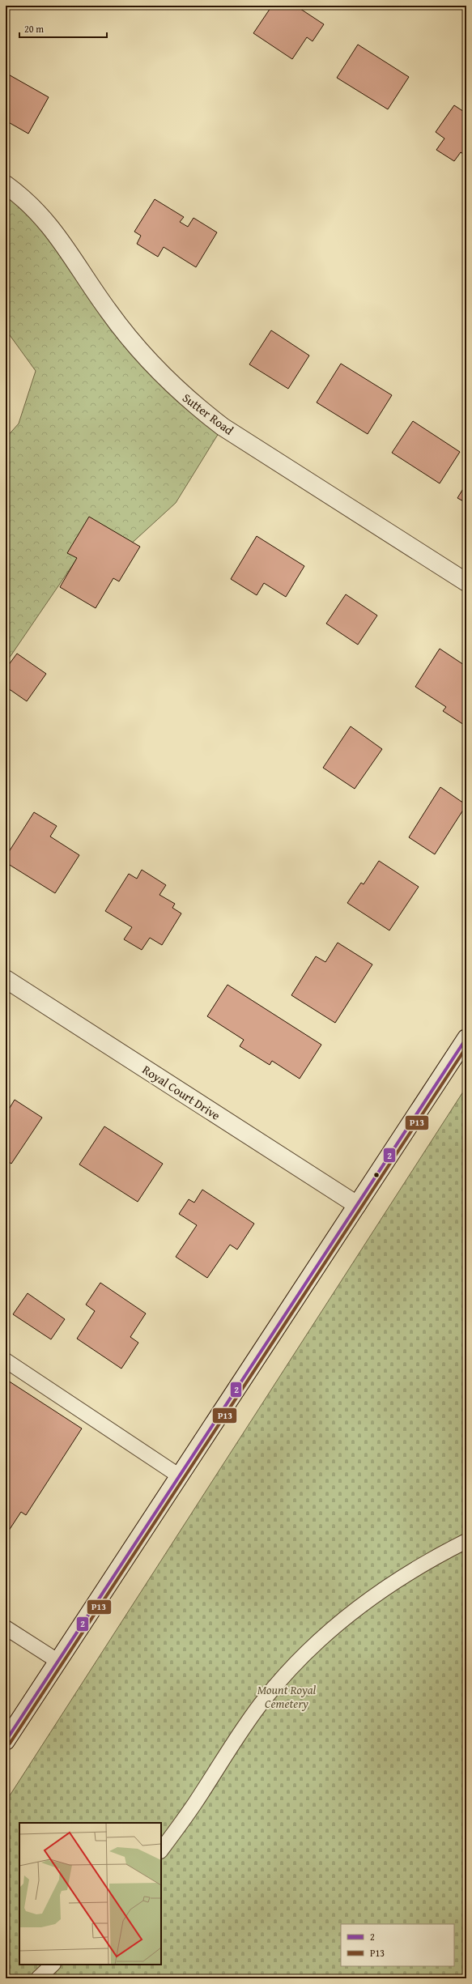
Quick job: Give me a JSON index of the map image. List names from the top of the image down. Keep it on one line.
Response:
{"streets":{"street":["Sutter Road","Royal Court Drive"]},"parks":["Mount Royal Cemetery"],"lines":["transit line 2","transit line P13"],"legend":["2","P13"],"scale_bar":"20 m"}
